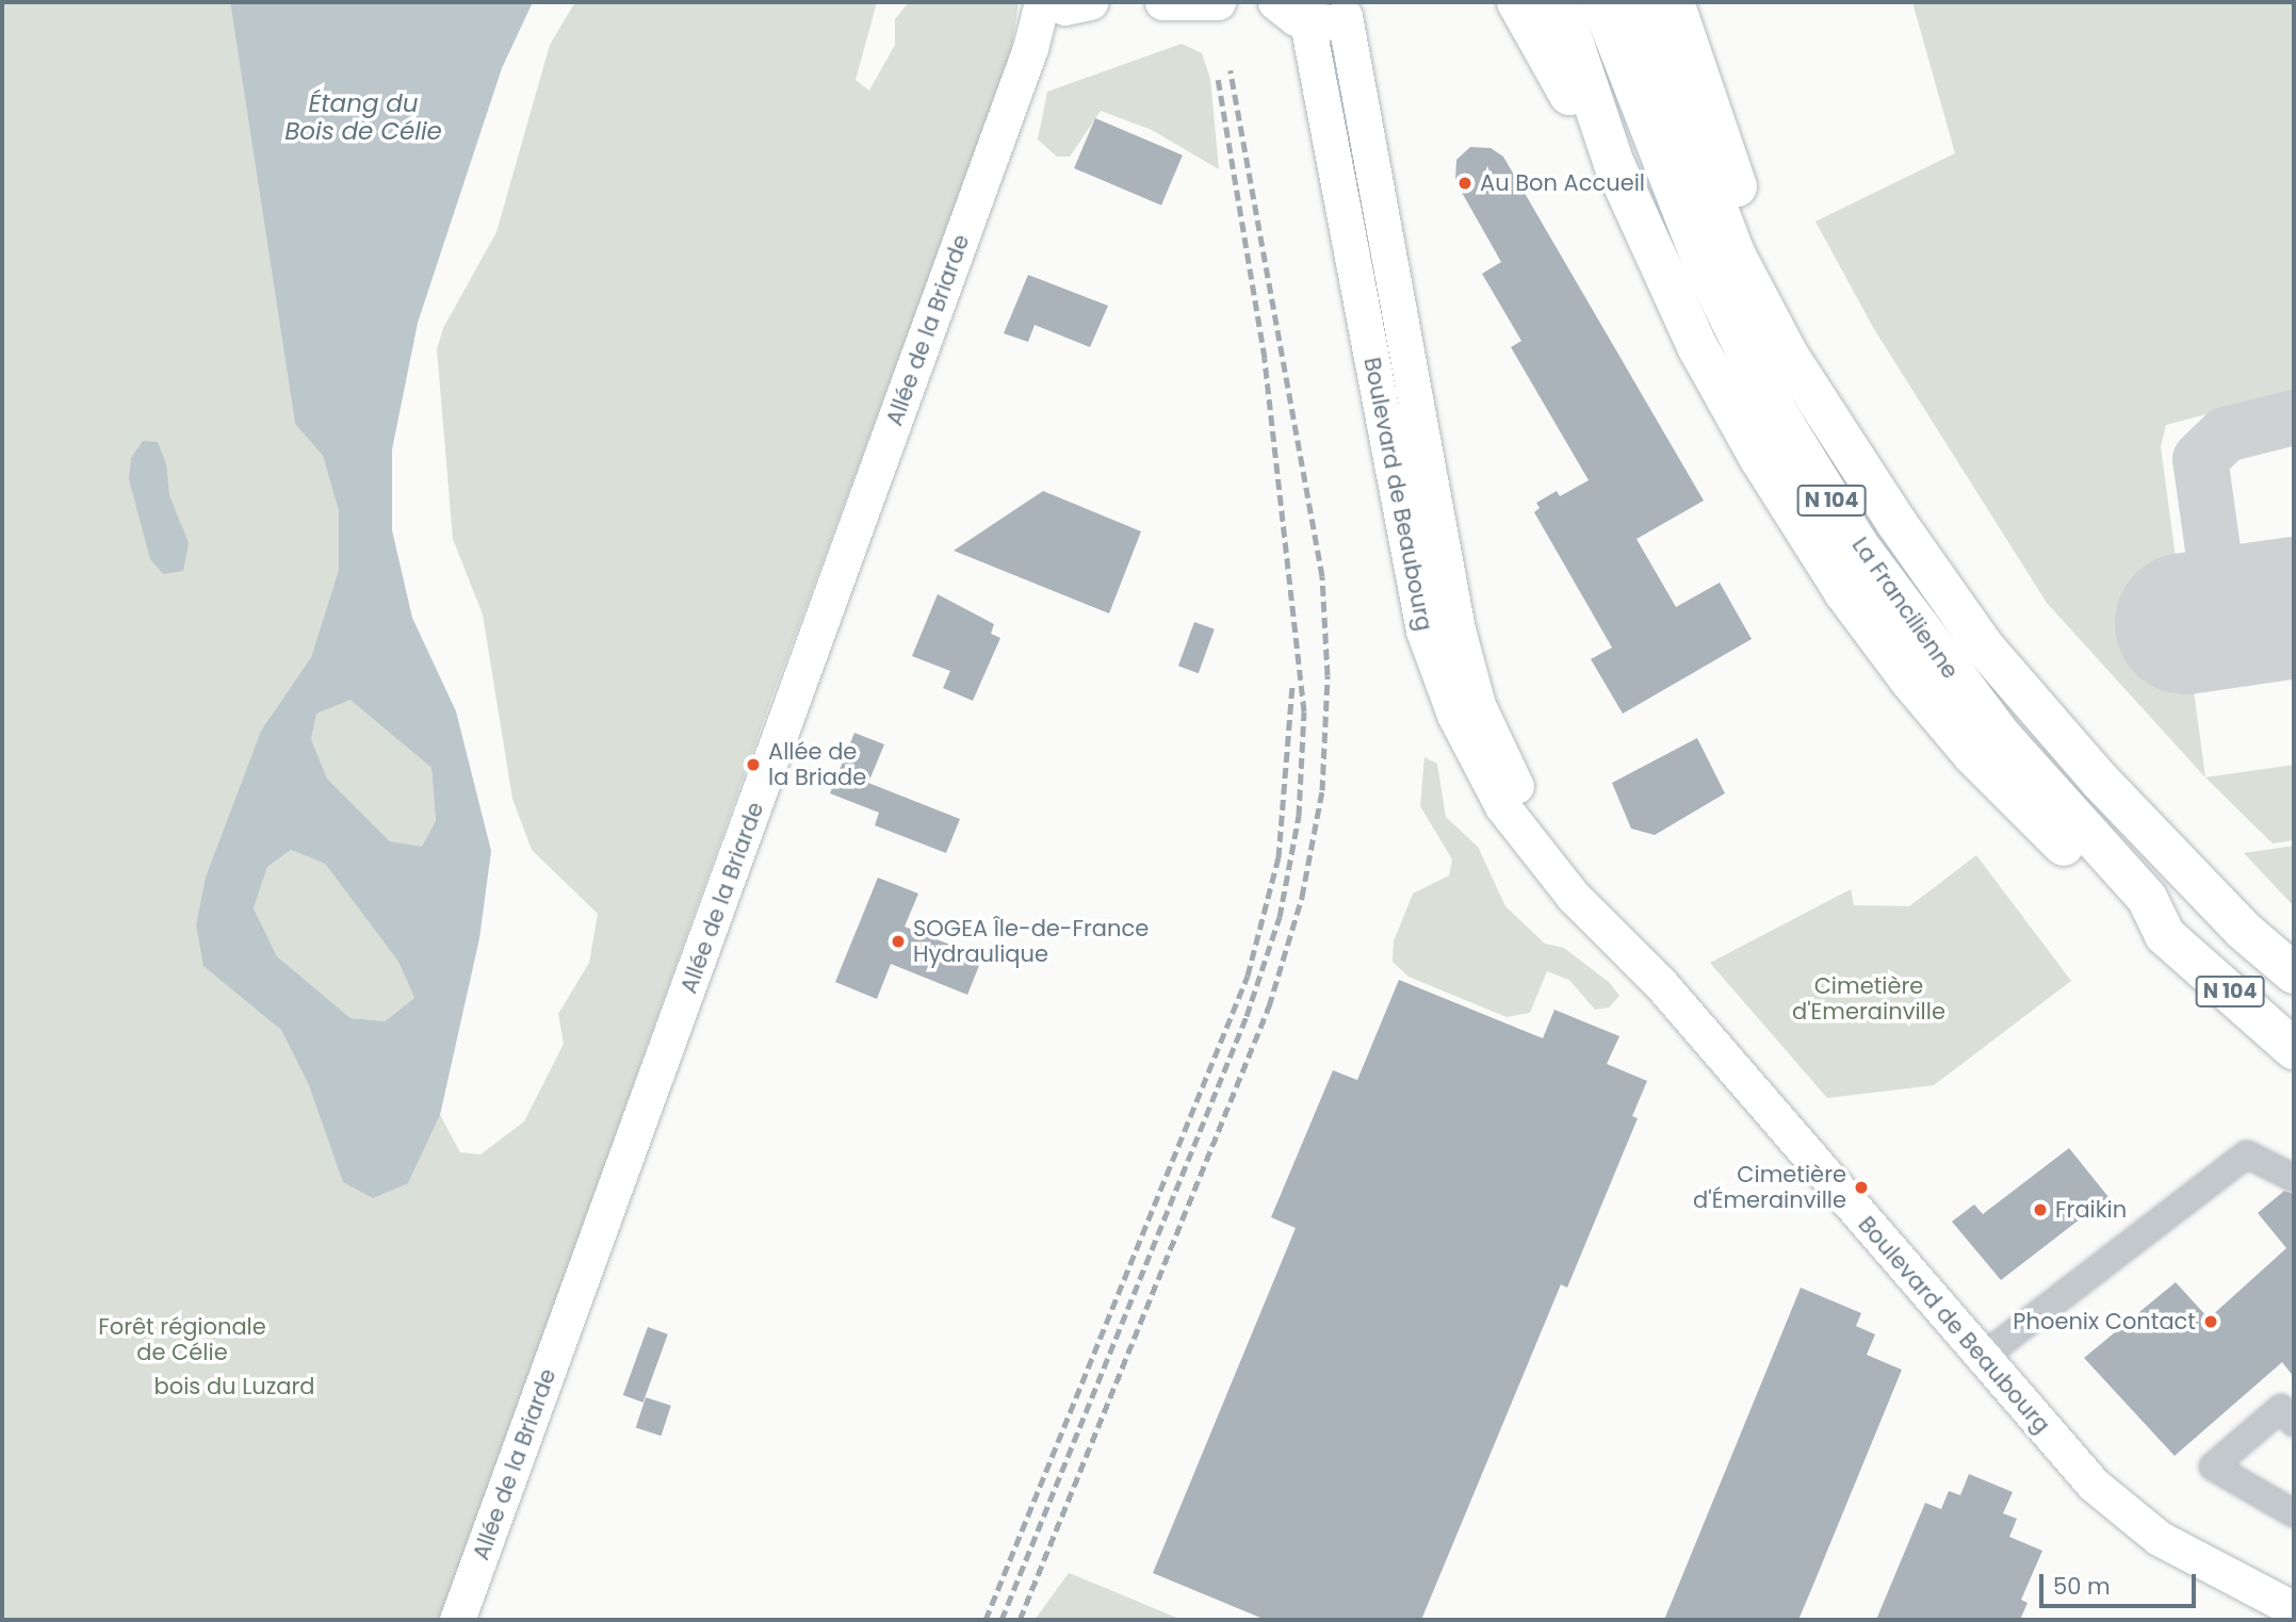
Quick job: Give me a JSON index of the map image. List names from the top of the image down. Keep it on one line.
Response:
{"streets":{"highway":["N 104","La Francilienne"],"main road":["Allée de la Briarde","Boulevard de Beaubourg"]},"water":["Étang du Bois de Célie"],"parks":["Cimetière d'Emerainville","Forêt régionale de Célie","bois du Luzard"],"places":["Au Bon Accueil","Allée de la Briade","SOGEA Île-de-France Hydraulique","Cimetière d'Émerainville","Fraikin","Phoenix Contact"],"scale_bar":"50 m"}
